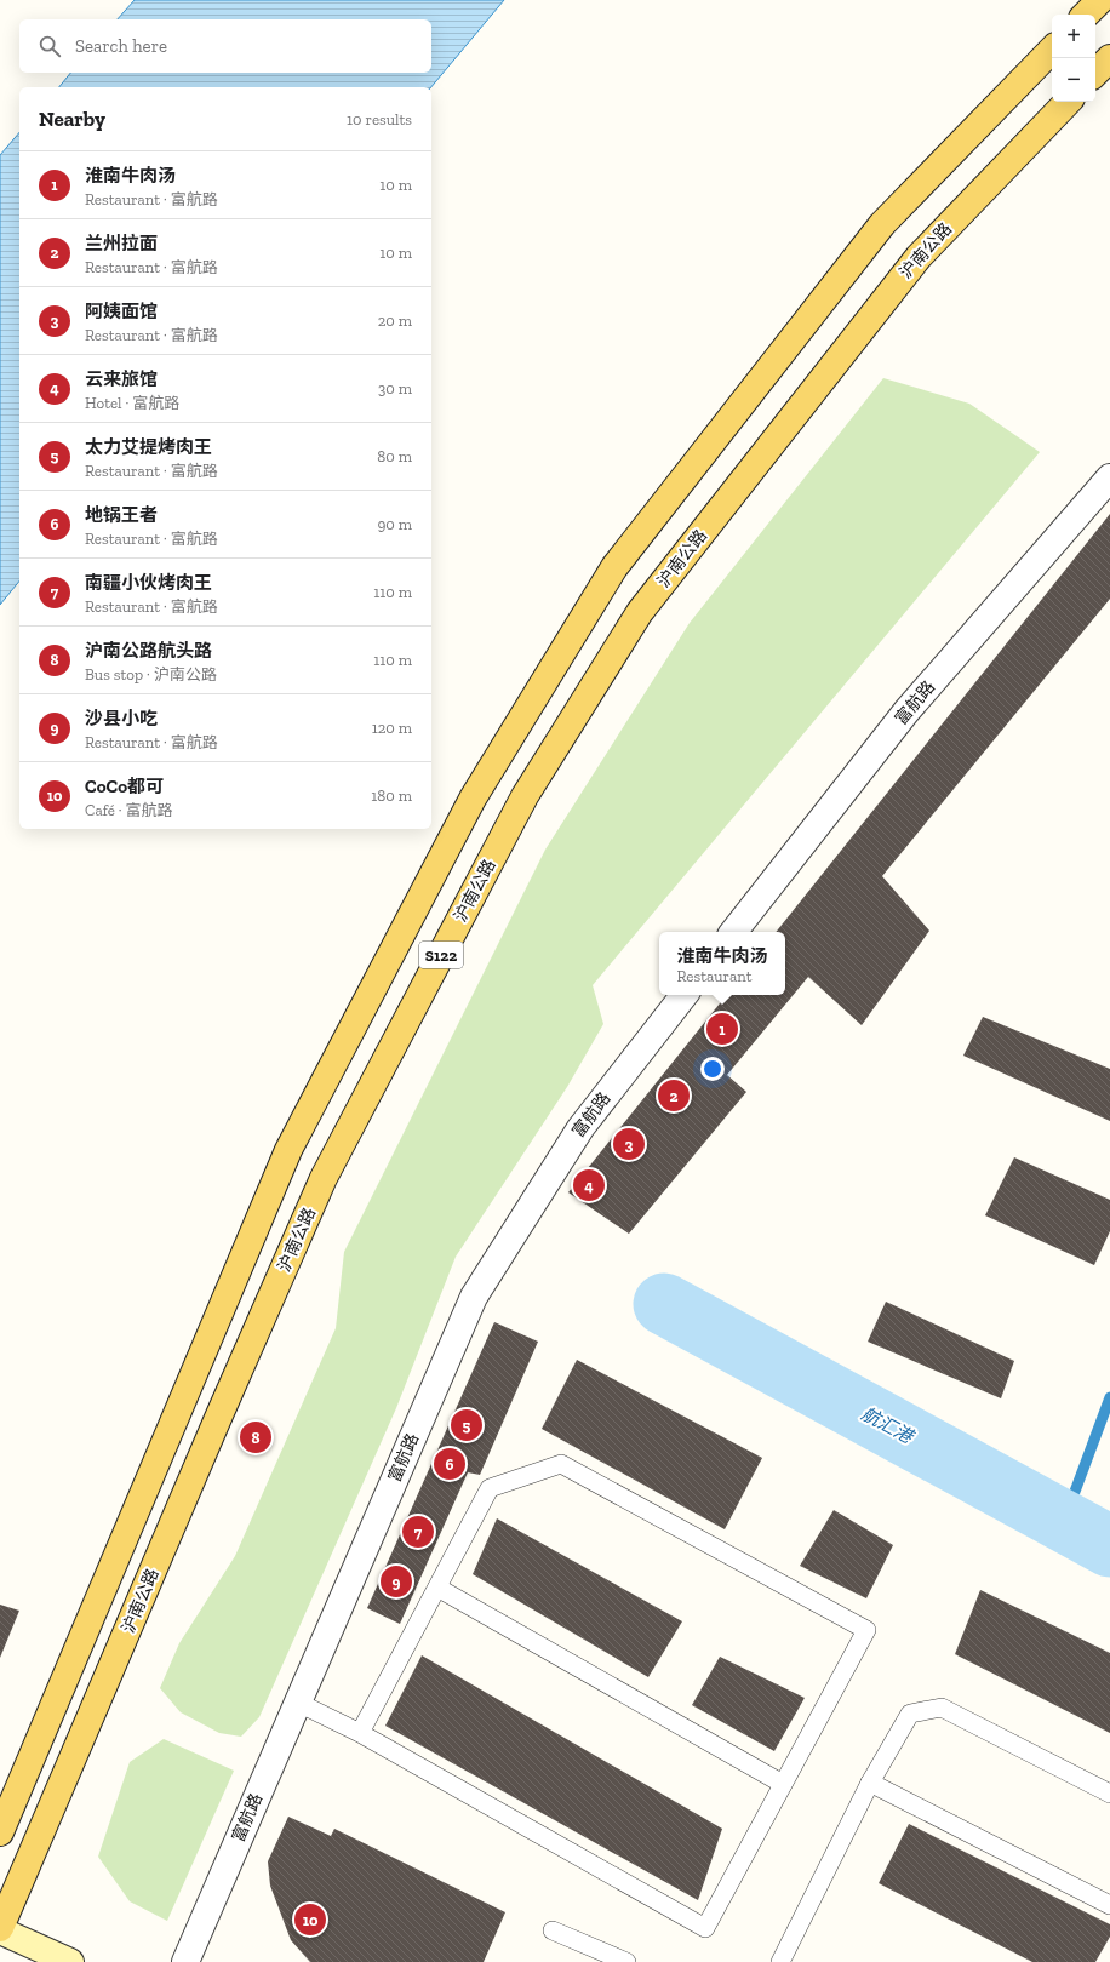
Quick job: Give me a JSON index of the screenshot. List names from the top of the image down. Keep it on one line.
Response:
{"streets":{"main road":["沪南公路","S122"],"street":["富航路"]},"water":["航汇港"],"page":{"map_buttons":["+","−"],"search":"Search here","heading":["Nearby","10 results"],"list":[{"mark":"1","name":"淮南牛肉汤","note":"Restaurant · 富航路","value":"10 m"},{"mark":"2","name":"兰州拉面","note":"Restaurant · 富航路","value":"10 m"},{"mark":"3","name":"阿姨面馆","note":"Restaurant · 富航路","value":"20 m"},{"mark":"4","name":"云来旅馆","note":"Hotel · 富航路","value":"30 m"},{"mark":"5","name":"太力艾提烤肉王","note":"Restaurant · 富航路","value":"80 m"},{"mark":"6","name":"地锅王者","note":"Restaurant · 富航路","value":"90 m"},{"mark":"7","name":"南疆小伙烤肉王","note":"Restaurant · 富航路","value":"110 m"},{"mark":"8","name":"沪南公路航头路","note":"Bus stop · 沪南公路","value":"110 m"},{"mark":"9","name":"沙县小吃","note":"Restaurant · 富航路","value":"120 m"},{"mark":"10","name":"CoCo都可","note":"Café · 富航路","value":"180 m"}],"popup":["淮南牛肉汤","Restaurant"],"pins":["1","2","3","4","5","8","6","7","9","10"]}}
